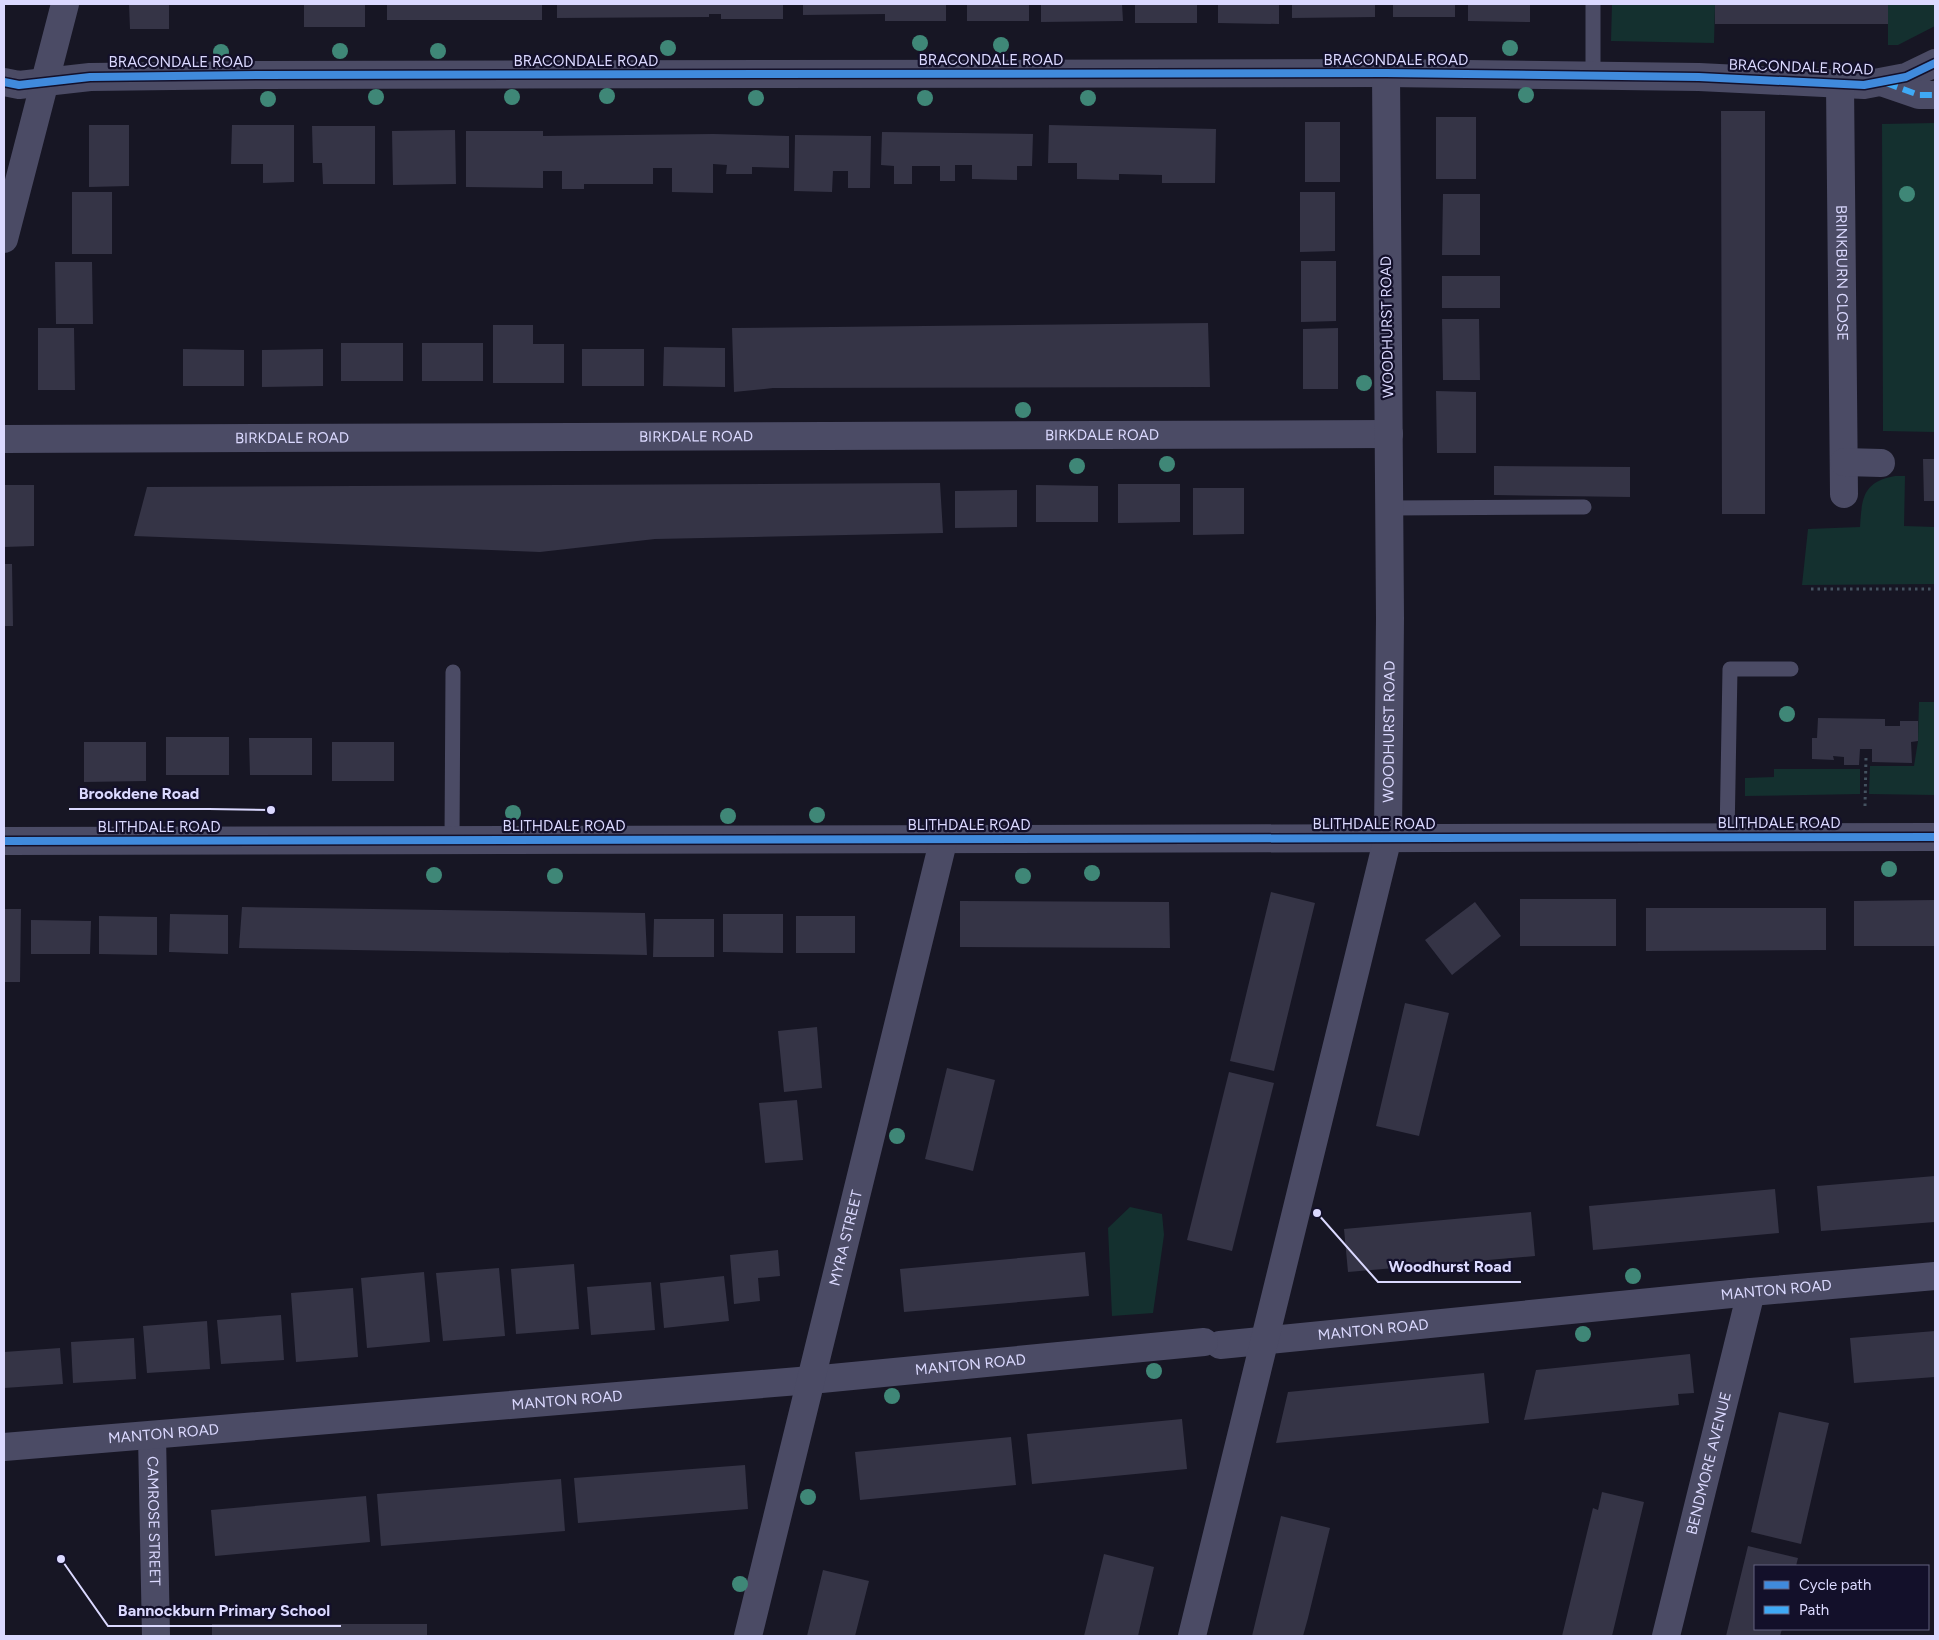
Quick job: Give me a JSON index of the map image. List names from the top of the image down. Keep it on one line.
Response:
{"streets":{"street":["BRACONDALE ROAD","BRINKBURN CLOSE","WOODHURST ROAD","BIRKDALE ROAD","BLITHDALE ROAD","MYRA STREET","MANTON ROAD","BENDMORE AVENUE","CAMROSE STREET"]},"crossings":[["BRACONDALE ROAD","BRINKBURN CLOSE"],["BRACONDALE ROAD","WOODHURST ROAD"],["WOODHURST ROAD","BIRKDALE ROAD"],["WOODHURST ROAD","BLITHDALE ROAD"],["WOODHURST ROAD","MANTON ROAD"],["BLITHDALE ROAD","MYRA STREET"],["MYRA STREET","MANTON ROAD"],["MANTON ROAD","BENDMORE AVENUE"],["MANTON ROAD","CAMROSE STREET"]],"places":["Brookdene Road","Woodhurst Road","Bannockburn Primary School"],"legend":["Cycle path","Path"]}
